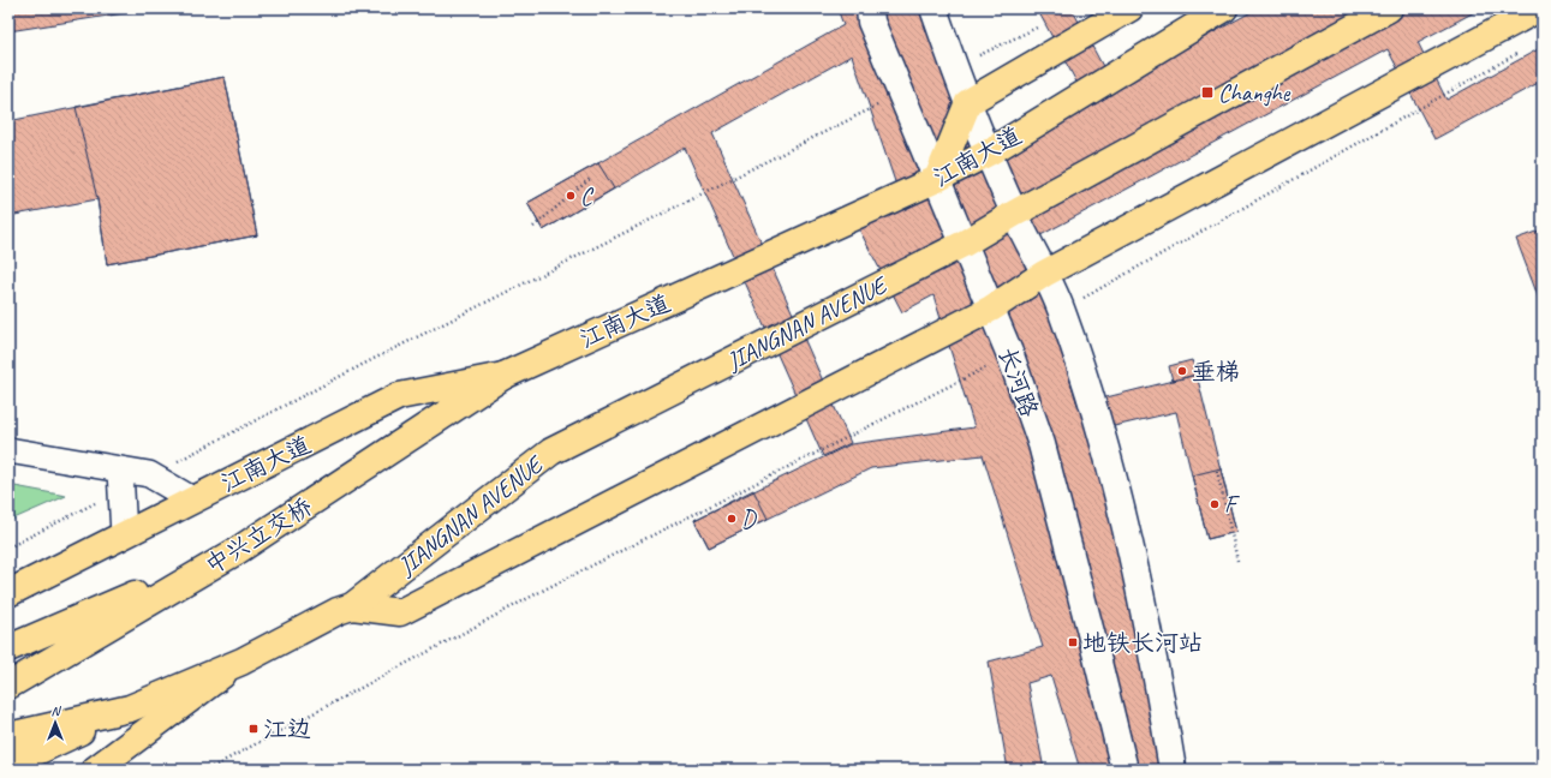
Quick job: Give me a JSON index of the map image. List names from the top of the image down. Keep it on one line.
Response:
{"streets":{"main road":["江南大道","JIANGNAN AVENUE","长河路","中兴立交桥"]},"crossings":[["江南大道","长河路"],["江南大道","中兴立交桥"],["JIANGNAN AVENUE","长河路"]],"places":{"transit":["Changhe","地铁长河站","江边"],"other":["C","垂梯","F","D"]},"north":"top"}
